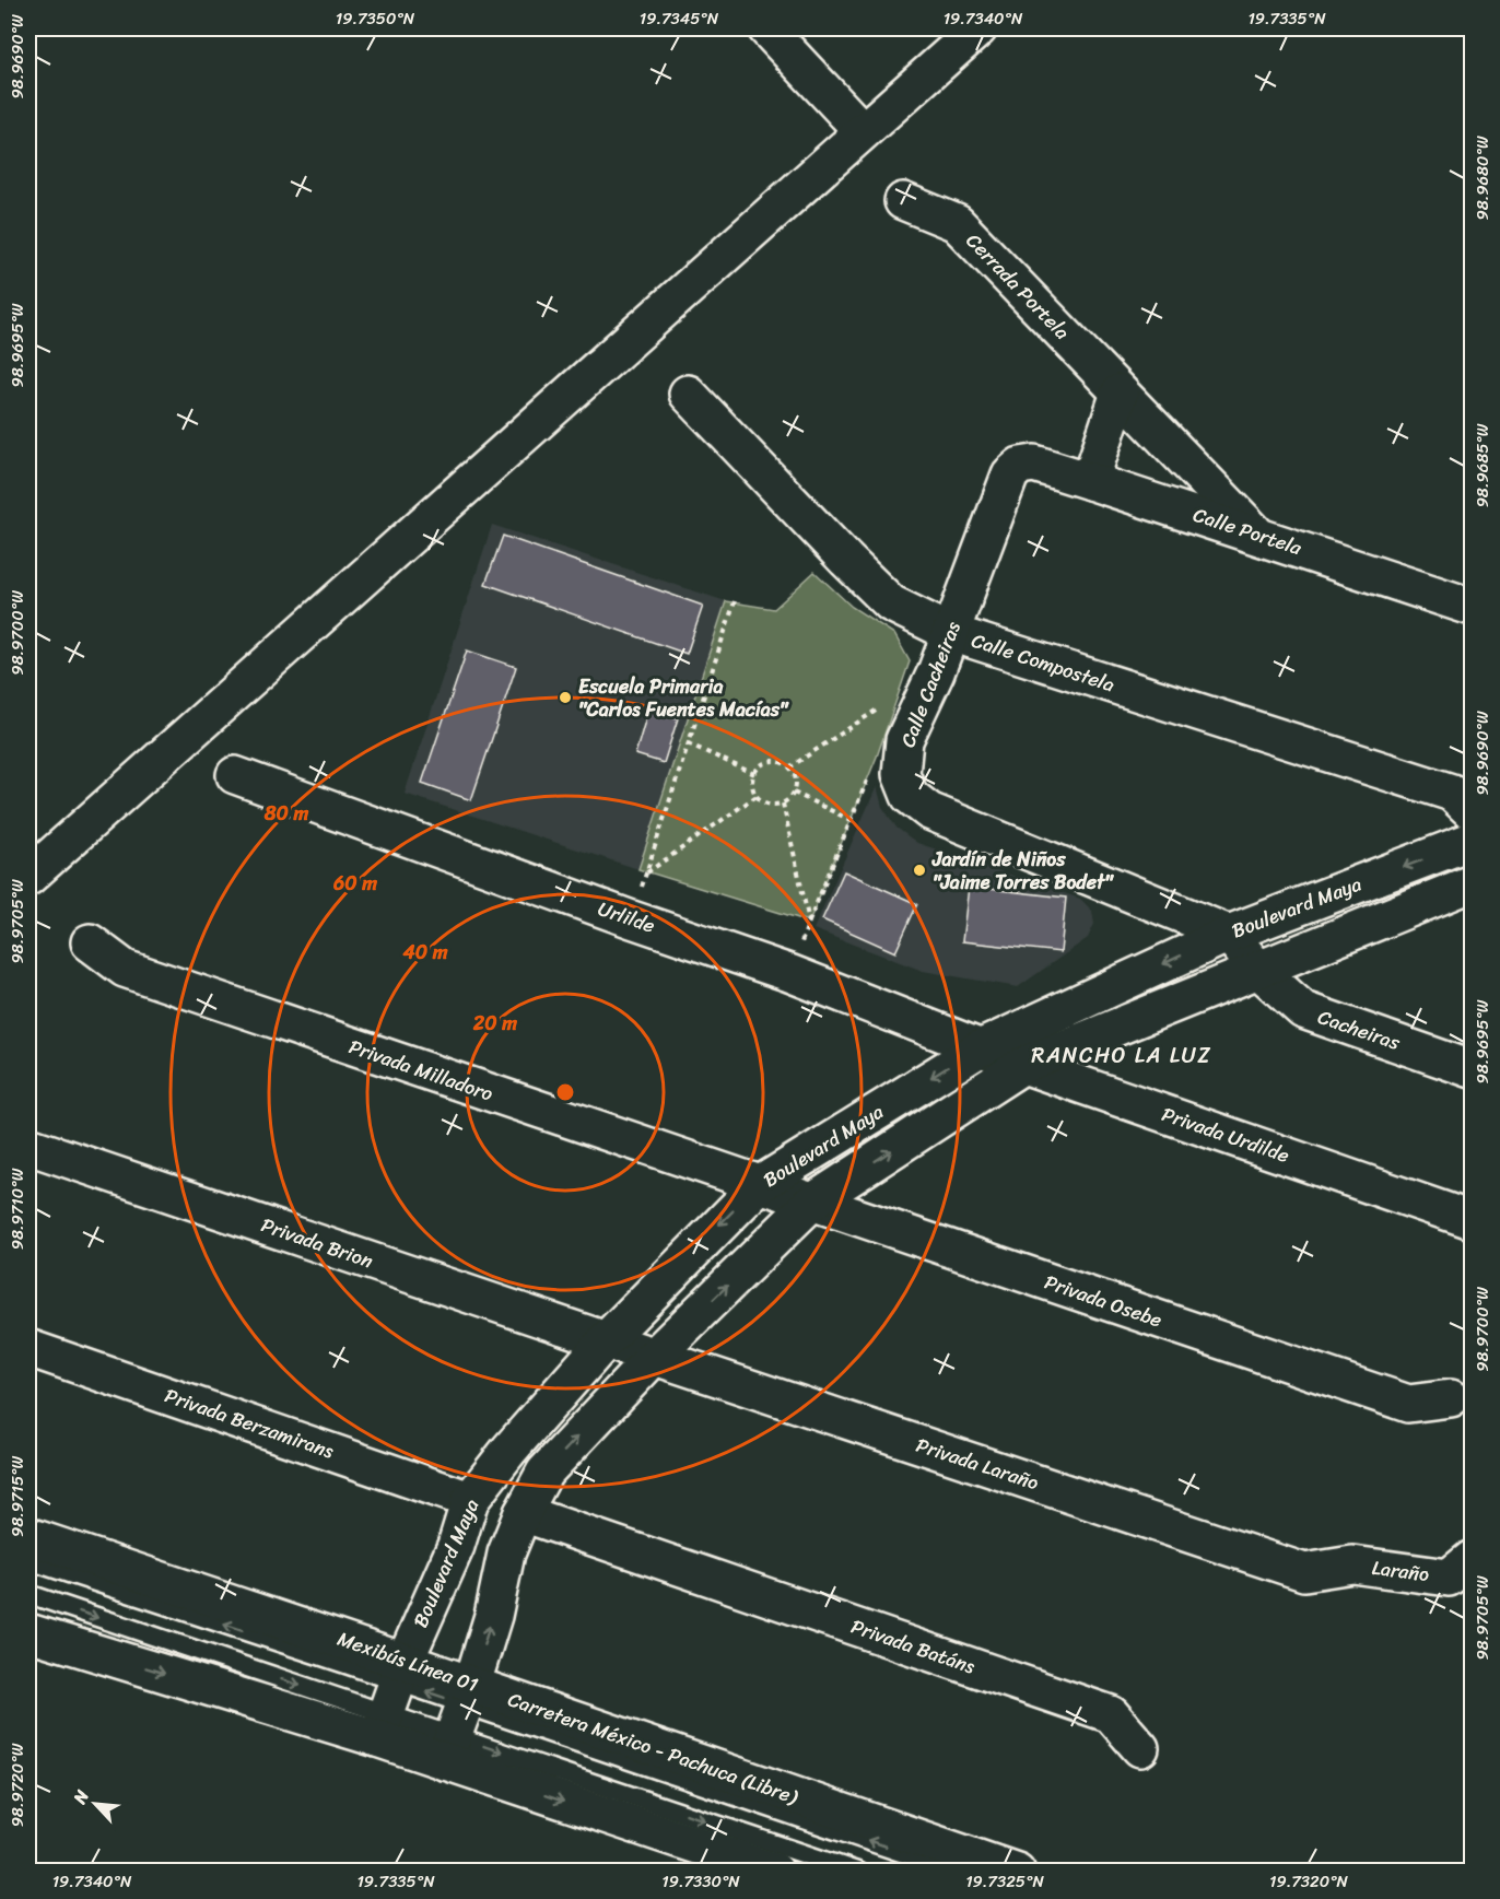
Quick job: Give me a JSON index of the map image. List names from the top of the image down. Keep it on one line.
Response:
{"streets":{"street":["Cerrada Portela","Calle Portela","Calle Compostela","Calle Cacheiras","Boulevard Maya","Urlilde","Cacheiras","Privada Milladoro","Privada Urdilde","Privada Brion","Privada Osebe","Privada Berzamirans","Privada Laraño","Laraño","Privada Batáns","Carretera México - Pachuca (Libre)"],"lane":["Mexibús Línea 01"]},"crossings":[["Cerrada Portela","Calle Portela"],["Calle Portela","Calle Cacheiras"],["Calle Compostela","Calle Cacheiras"],["Calle Cacheiras","Boulevard Maya"],["Calle Cacheiras","Cacheiras"],["Boulevard Maya","Urlilde"],["Boulevard Maya","Cacheiras"],["Boulevard Maya","Privada Milladoro"],["Boulevard Maya","Privada Urdilde"],["Boulevard Maya","Privada Brion"],["Boulevard Maya","Privada Osebe"],["Boulevard Maya","Privada Berzamirans"],["Boulevard Maya","Privada Laraño"],["Boulevard Maya","Privada Batáns"],["Boulevard Maya","Mexibús Línea 01"],["Boulevard Maya","Carretera México - Pachuca (Libre)"],["Urlilde","Privada Urdilde"],["Privada Milladoro","Privada Osebe"],["Privada Brion","Privada Laraño"],["Privada Laraño","Laraño"],["Mexibús Línea 01","Carretera México - Pachuca (Libre)"]],"districts":["RANCHO LA LUZ"],"places":["Escuela Primaria \"Carlos Fuentes Macías\"","Jardín de Niños \"Jaime Torres Bodet\""],"north":"top left","coordinates":["19.7350°N","19.7345°N","19.7340°N","19.7335°N","98.9690°W","98.9680°W","98.9695°W","98.9685°W","98.9700°W","98.9705°W","98.9710°W","98.9715°W","98.9720°W","19.7330°N","19.7325°N","19.7320°N"],"rings":["80 m","60 m","40 m","20 m"]}
